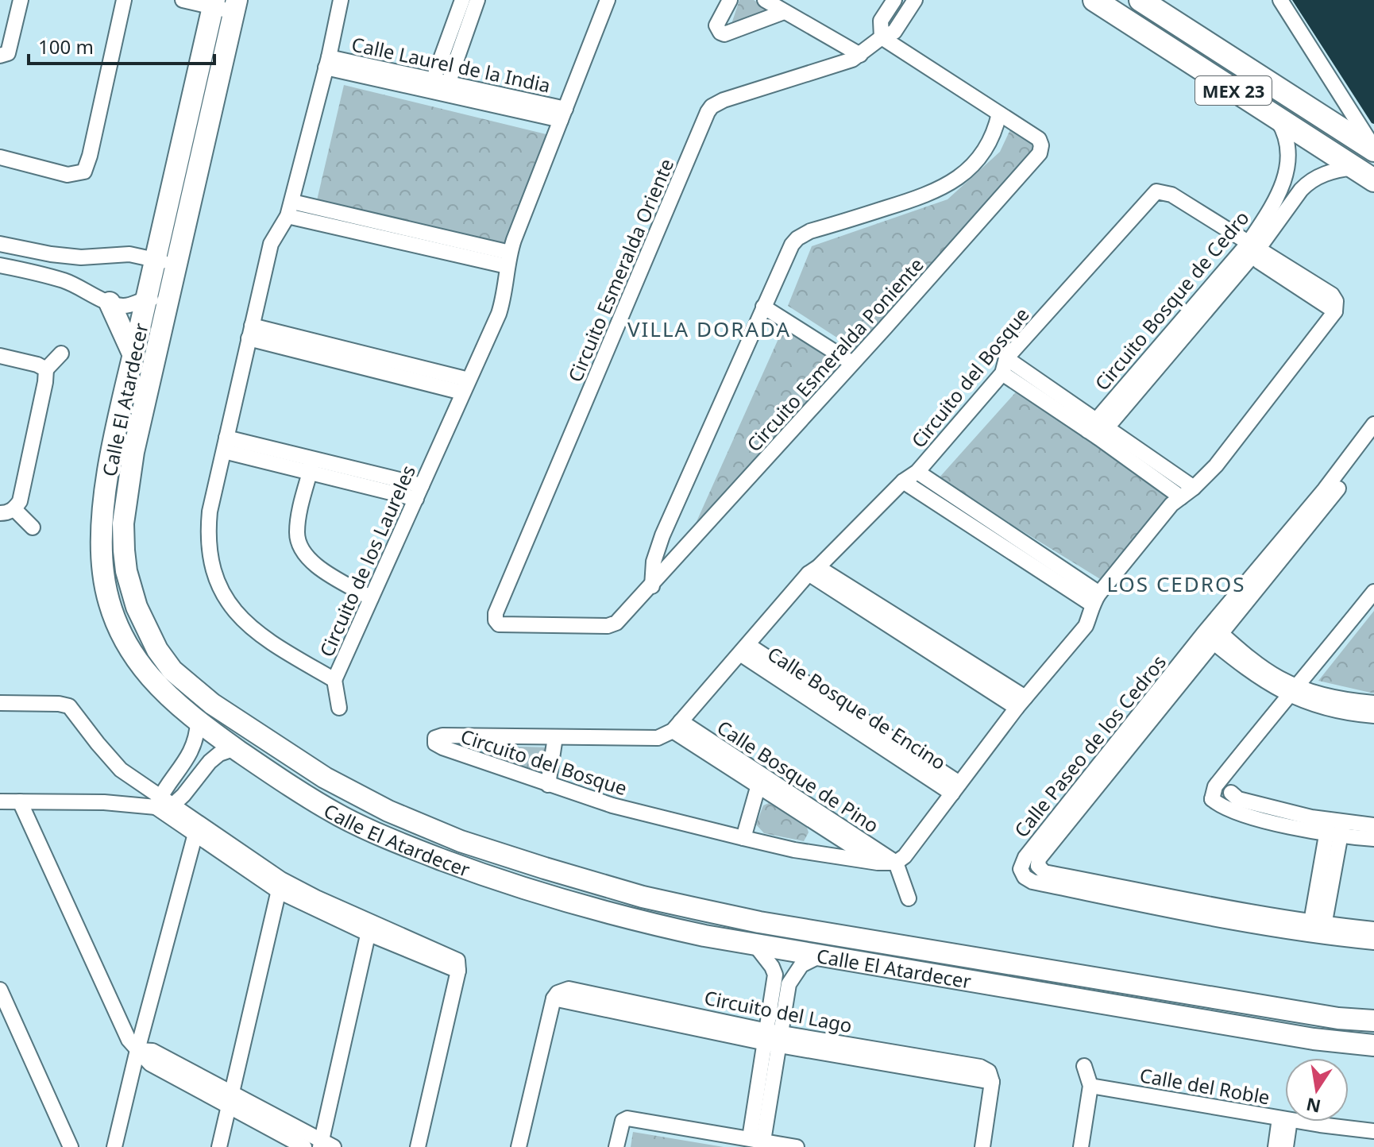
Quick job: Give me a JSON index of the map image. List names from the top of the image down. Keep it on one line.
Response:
{"streets":{"main road":["MEX 23"],"street":["Calle Laurel de la India","Circuito Esmeralda Oriente","Circuito Bosque de Cedro","Circuito Esmeralda Poniente","Circuito del Bosque","Calle El Atardecer","Circuito de los Laureles","Calle Bosque de Encino","Calle Paseo de los Cedros","Calle Bosque de Pino","Circuito del Lago","Calle del Roble"]},"crossings":[["Calle Laurel de la India","Circuito de los Laureles"],["MEX 23","Circuito Bosque de Cedro"],["Circuito Esmeralda Oriente","Circuito Esmeralda Poniente"],["Circuito Bosque de Cedro","Circuito del Bosque"],["Circuito del Bosque","Calle Bosque de Encino"],["Circuito del Bosque","Calle Bosque de Pino"]],"districts":["VILLA DORADA","LOS CEDROS"],"scale_bar":"100 m","north":"bottom"}
